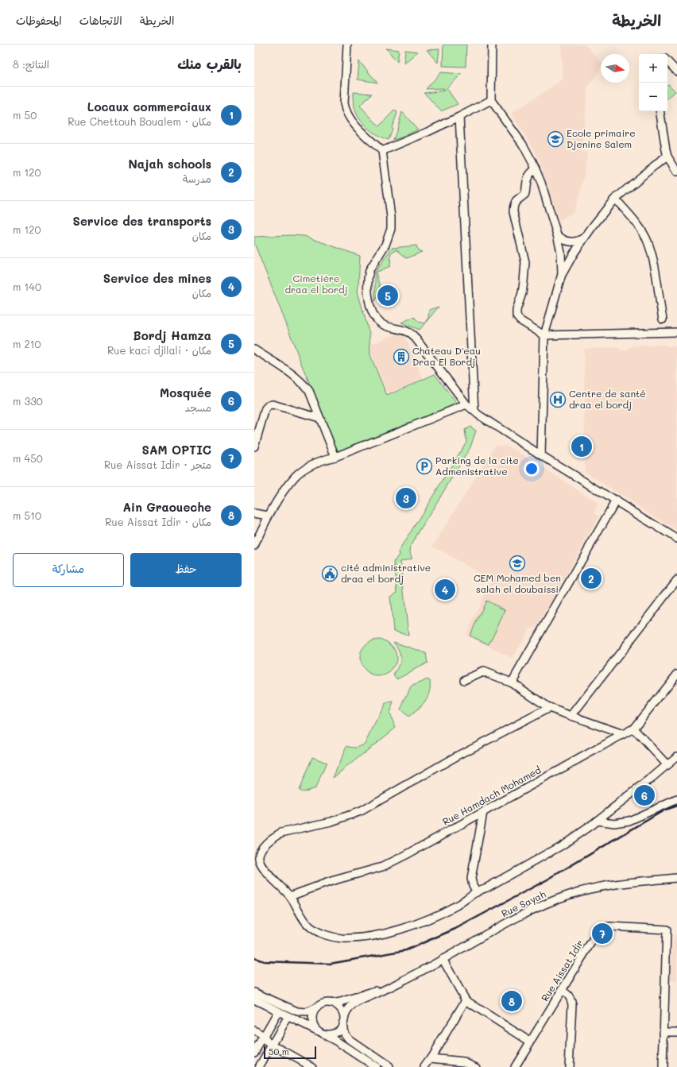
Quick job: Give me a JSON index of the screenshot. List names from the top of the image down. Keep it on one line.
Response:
{"streets":{"street":["Rue Hamdach Mohamed","Rue Sayah","Rue Aissat Idir"]},"parks":["Cimetière draa el bordj"],"places":{"school or university":["Ecole primaire Djenine Salem","CEM Mohamed ben salah el doubaissi"],"building":["Chateau D'eau Draa El Bordj"],"hospital":["Centre de santé draa el bordj"],"parking":["Parking de la cite Admenistrative"],"public building":["cité administrative draa el bordj"]},"scale_bar":"50 m","north":"right","page":{"header":"الخريطة","nav":["الخريطة","الاتجاهات","المحفوظات"],"heading":["بالقرب منك","النتائج: 8"],"map_buttons":["+","−"],"list":[{"mark":"1","name":"Locaux commerciaux","note":"مكان · Rue Chettouh Boualem","value":"50 m"},{"mark":"2","name":"Najah schools","note":"مدرسة","value":"120 m"},{"mark":"3","name":"Service des transports","note":"مكان","value":"120 m"},{"mark":"4","name":"Service des mines","note":"مكان","value":"140 m"},{"mark":"5","name":"Bordj Hamza","note":"مكان · Rue kaci djllali","value":"210 m"},{"mark":"6","name":"Mosquée","note":"مسجد","value":"330 m"},{"mark":"7","name":"SAM OPTIC","note":"متجر · Rue Aissat Idir","value":"450 m"},{"mark":"8","name":"Ain Graoueche","note":"مكان · Rue Aissat Idir","value":"510 m"}],"pins":["5","1","3","2","4","6","7","8"],"buttons":["حفظ","مشاركة"],"scale":"50 m"}}
